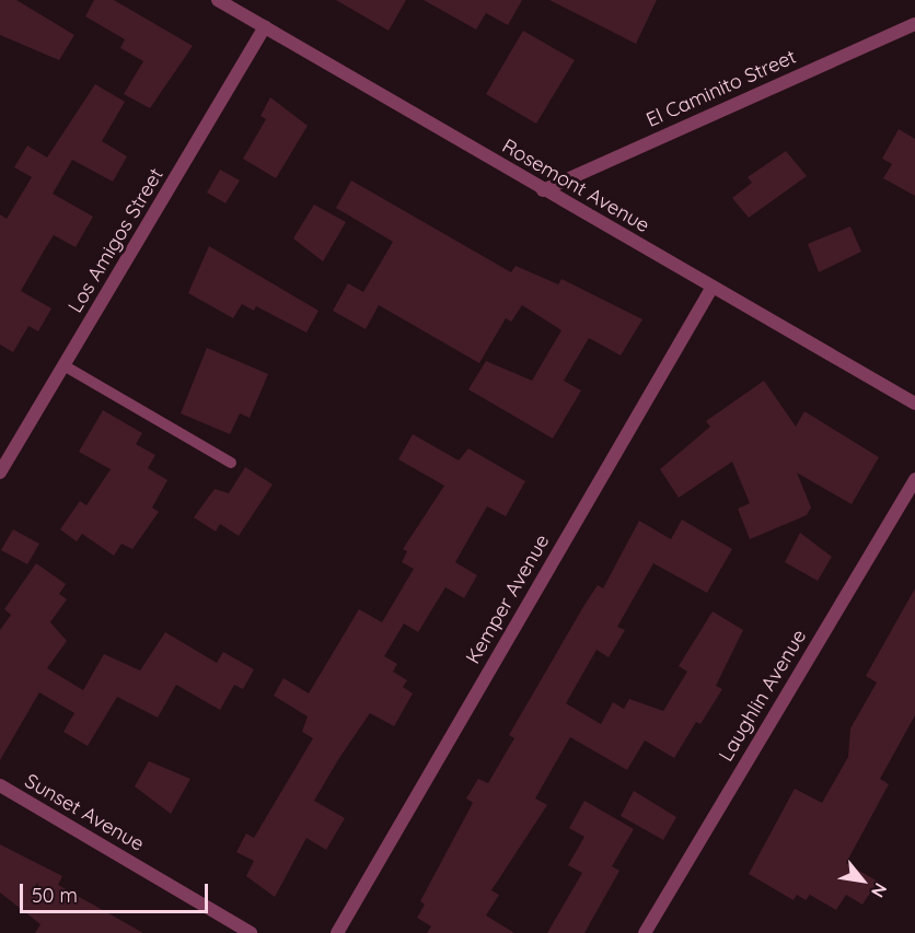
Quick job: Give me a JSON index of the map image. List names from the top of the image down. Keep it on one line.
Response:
{"streets":{"street":["El Caminito Street","Rosemont Avenue","Los Amigos Street","Kemper Avenue","Laughlin Avenue","Sunset Avenue"]},"crossings":[["El Caminito Street","Rosemont Avenue"],["Rosemont Avenue","Los Amigos Street"],["Rosemont Avenue","Kemper Avenue"]],"scale_bar":"50 m","north":"bottom right"}
